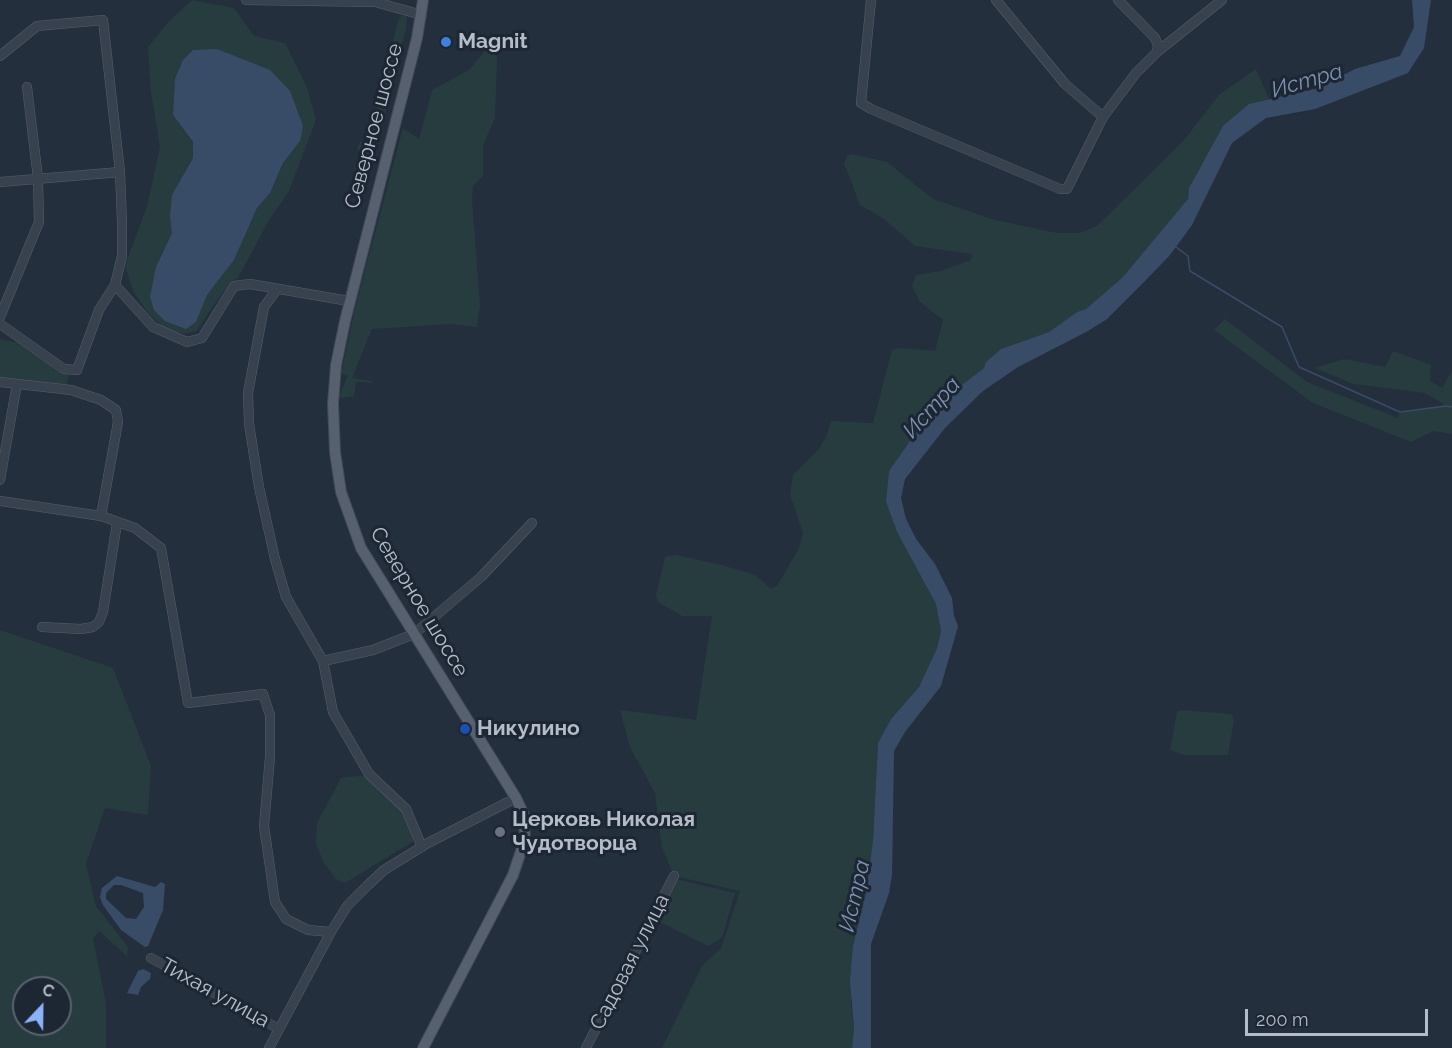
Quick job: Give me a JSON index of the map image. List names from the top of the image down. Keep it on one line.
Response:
{"streets":{"main road":["Северное шоссе"],"street":["Садовая улица","Тихая улица"]},"water":["Истра"],"places":["Magnit","Никулино","Церковь Николая Чудотворца"],"scale_bar":"200 m","north":"top"}
